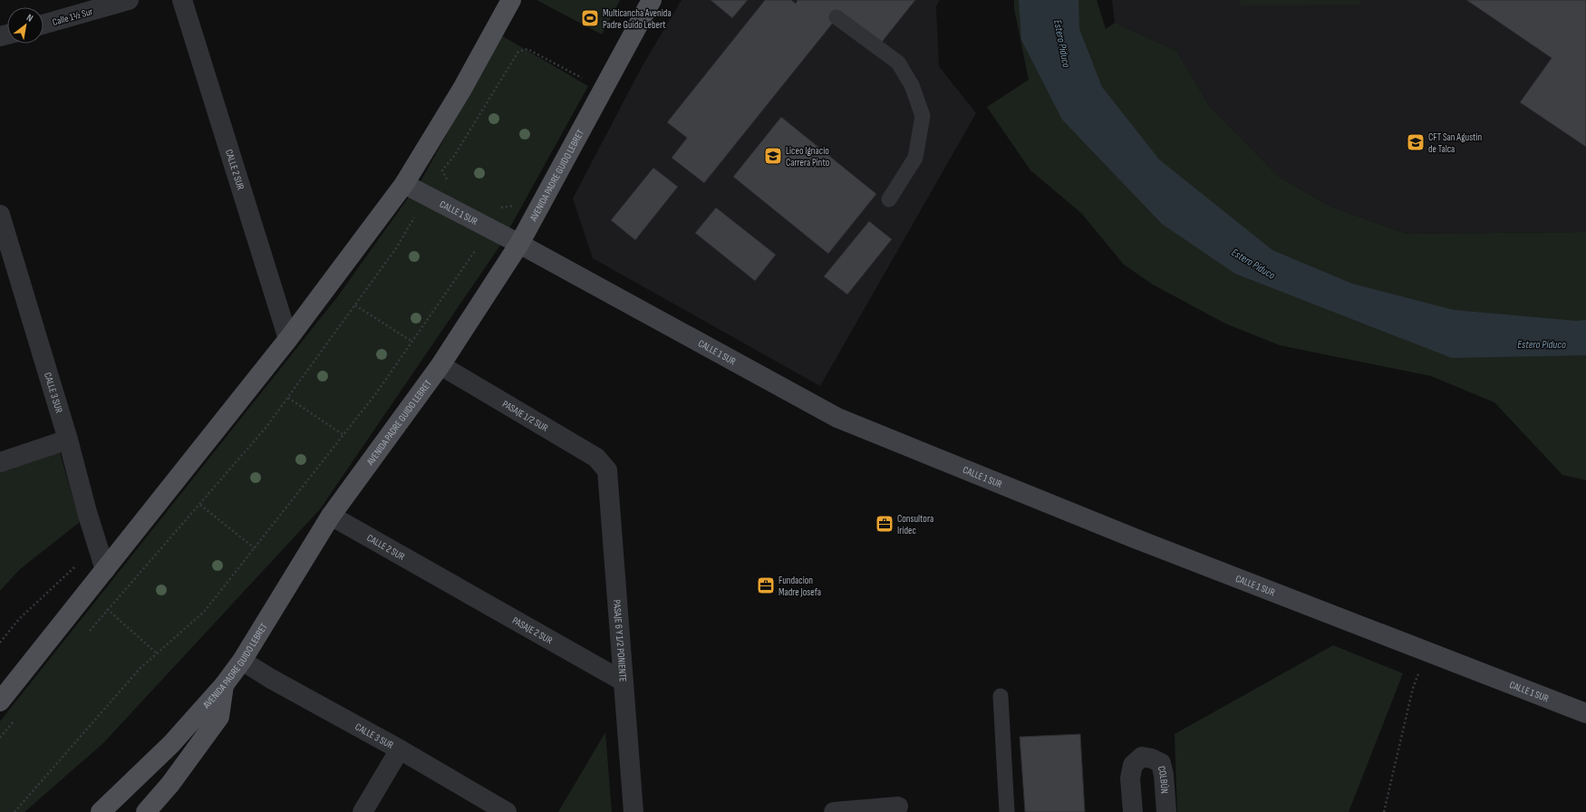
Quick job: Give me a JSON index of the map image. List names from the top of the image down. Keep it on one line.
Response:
{"streets":{"main road":["AVENIDA PADRE GUIDO LEBRET"],"street":["Calle 1½ Sur","CALLE 2 SUR","CALLE 1 SUR","CALLE 3 SUR","PASAJE 1/2 SUR","PASAJE 2 SUR","PASAJE 6 Y 1/2 PONIENTE","COLBÚN"]},"crossings":[["CALLE 2 SUR","AVENIDA PADRE GUIDO LEBRET"],["CALLE 2 SUR","PASAJE 2 SUR"],["AVENIDA PADRE GUIDO LEBRET","CALLE 1 SUR"],["AVENIDA PADRE GUIDO LEBRET","CALLE 3 SUR"],["AVENIDA PADRE GUIDO LEBRET","PASAJE 1/2 SUR"],["PASAJE 1/2 SUR","PASAJE 6 Y 1/2 PONIENTE"],["PASAJE 2 SUR","PASAJE 6 Y 1/2 PONIENTE"]],"water":["Estero Piduco"],"places":{"sports":["Multicancha Avenida Padre Guido Lebert"],"school or university":["CFT San Agustin de Talca","Liceo Ignacio Carrera Pinto"],"office":["Consultora Iridec","Fundacion Madre Josefa"]},"north":"top right"}
